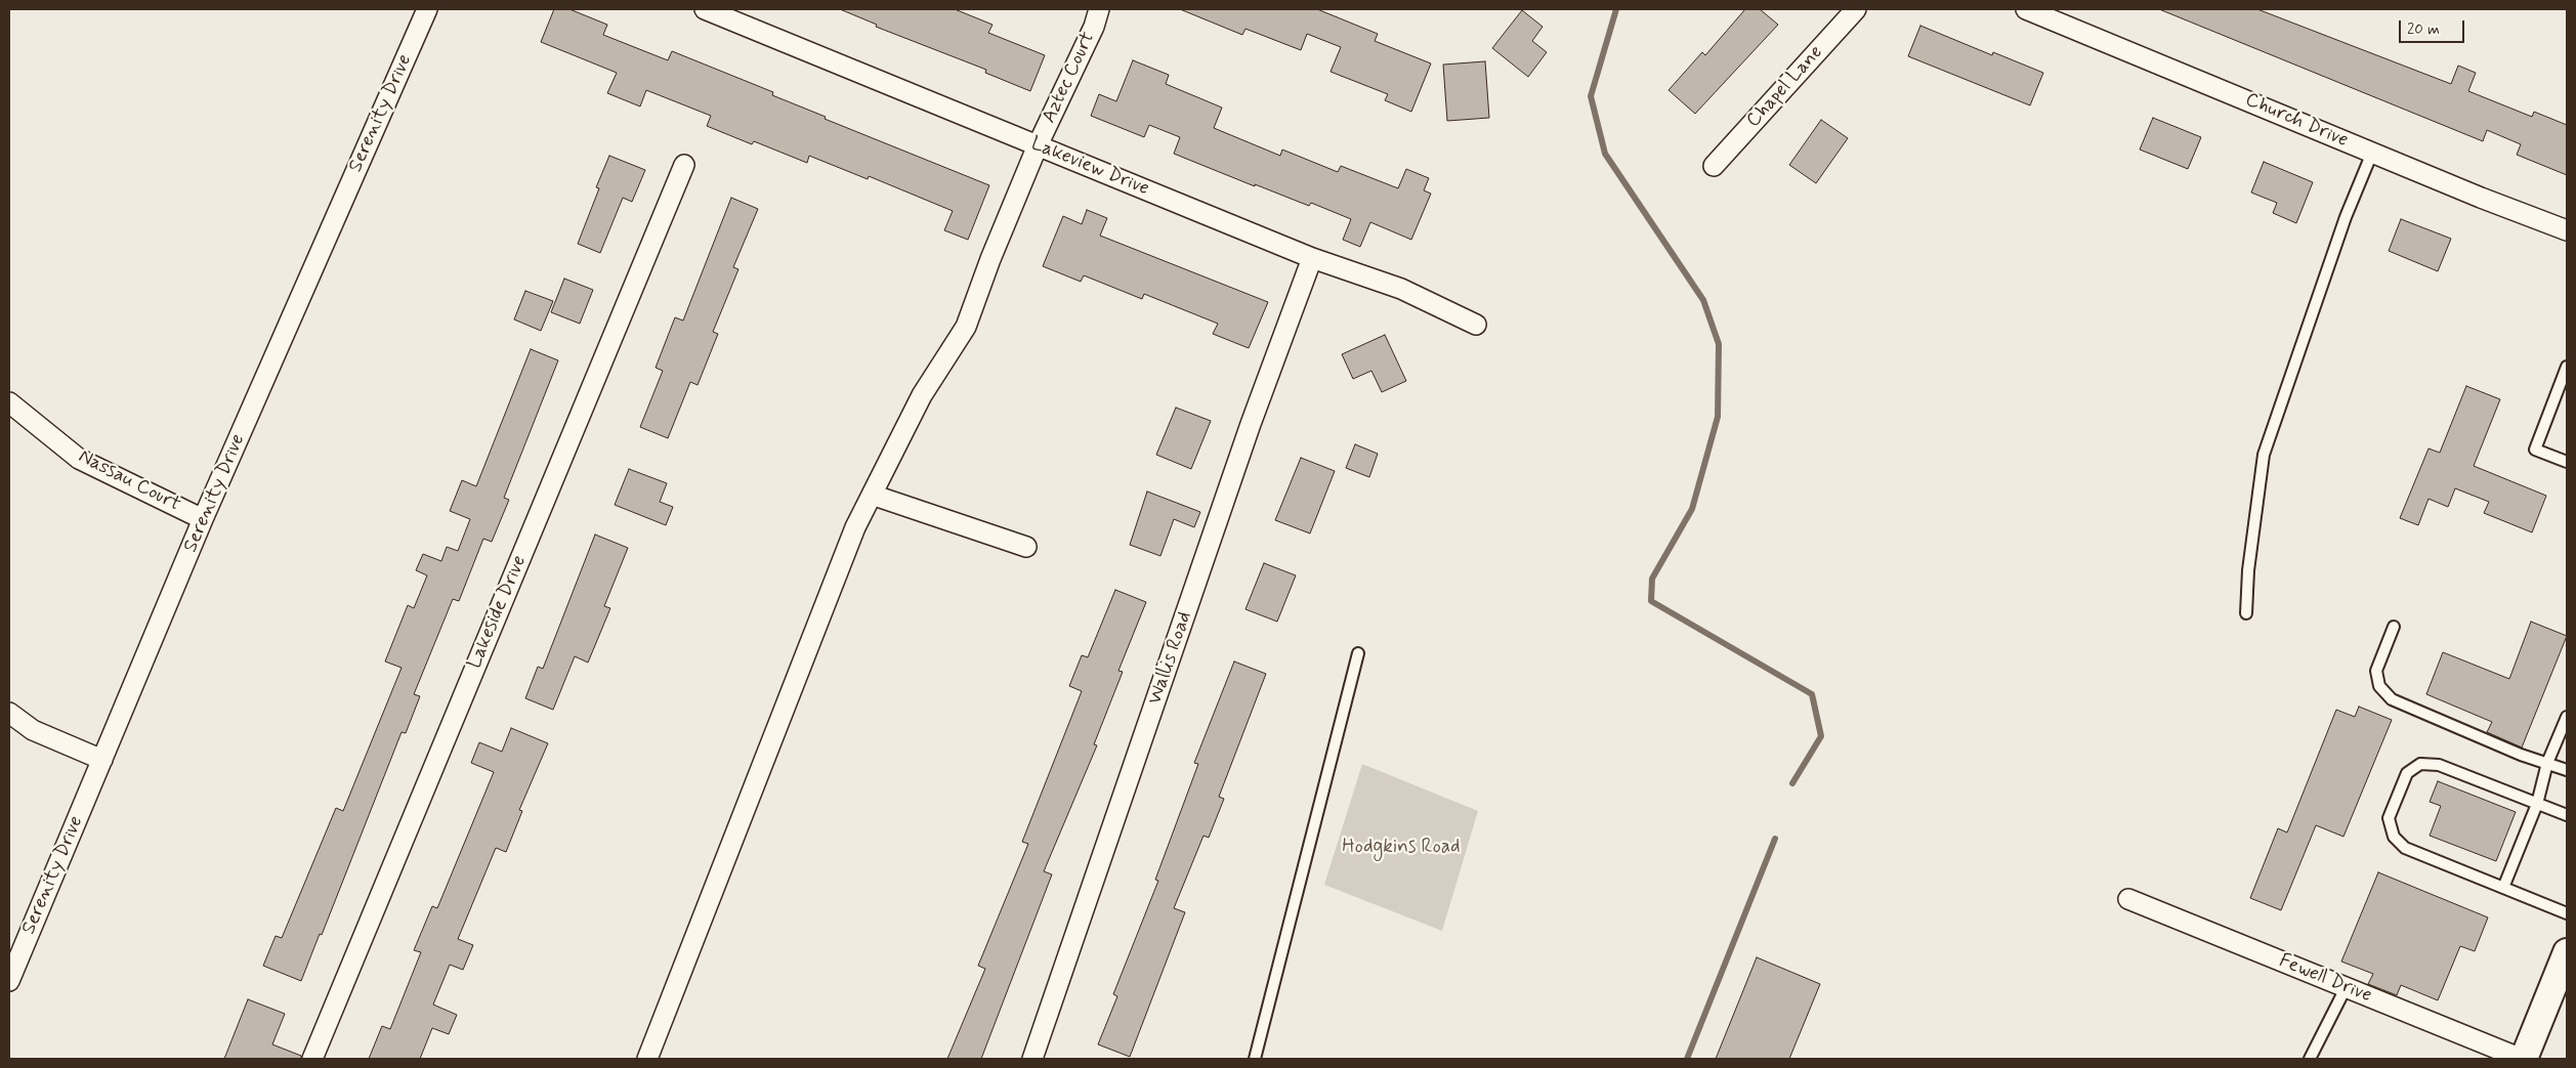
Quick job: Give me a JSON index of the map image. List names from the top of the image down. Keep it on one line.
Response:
{"streets":{"street":["Aztec Court","Chapel Lane","Serenity Drive","Church Drive","Lakeview Drive","Nassau Court","Lakeside Drive","Wallis Road","Fewell Drive"]},"crossings":[["Aztec Court","Lakeview Drive"],["Serenity Drive","Nassau Court"],["Lakeview Drive","Wallis Road"]],"parks":["Hodgkins Road"],"scale_bar":"20 m"}
